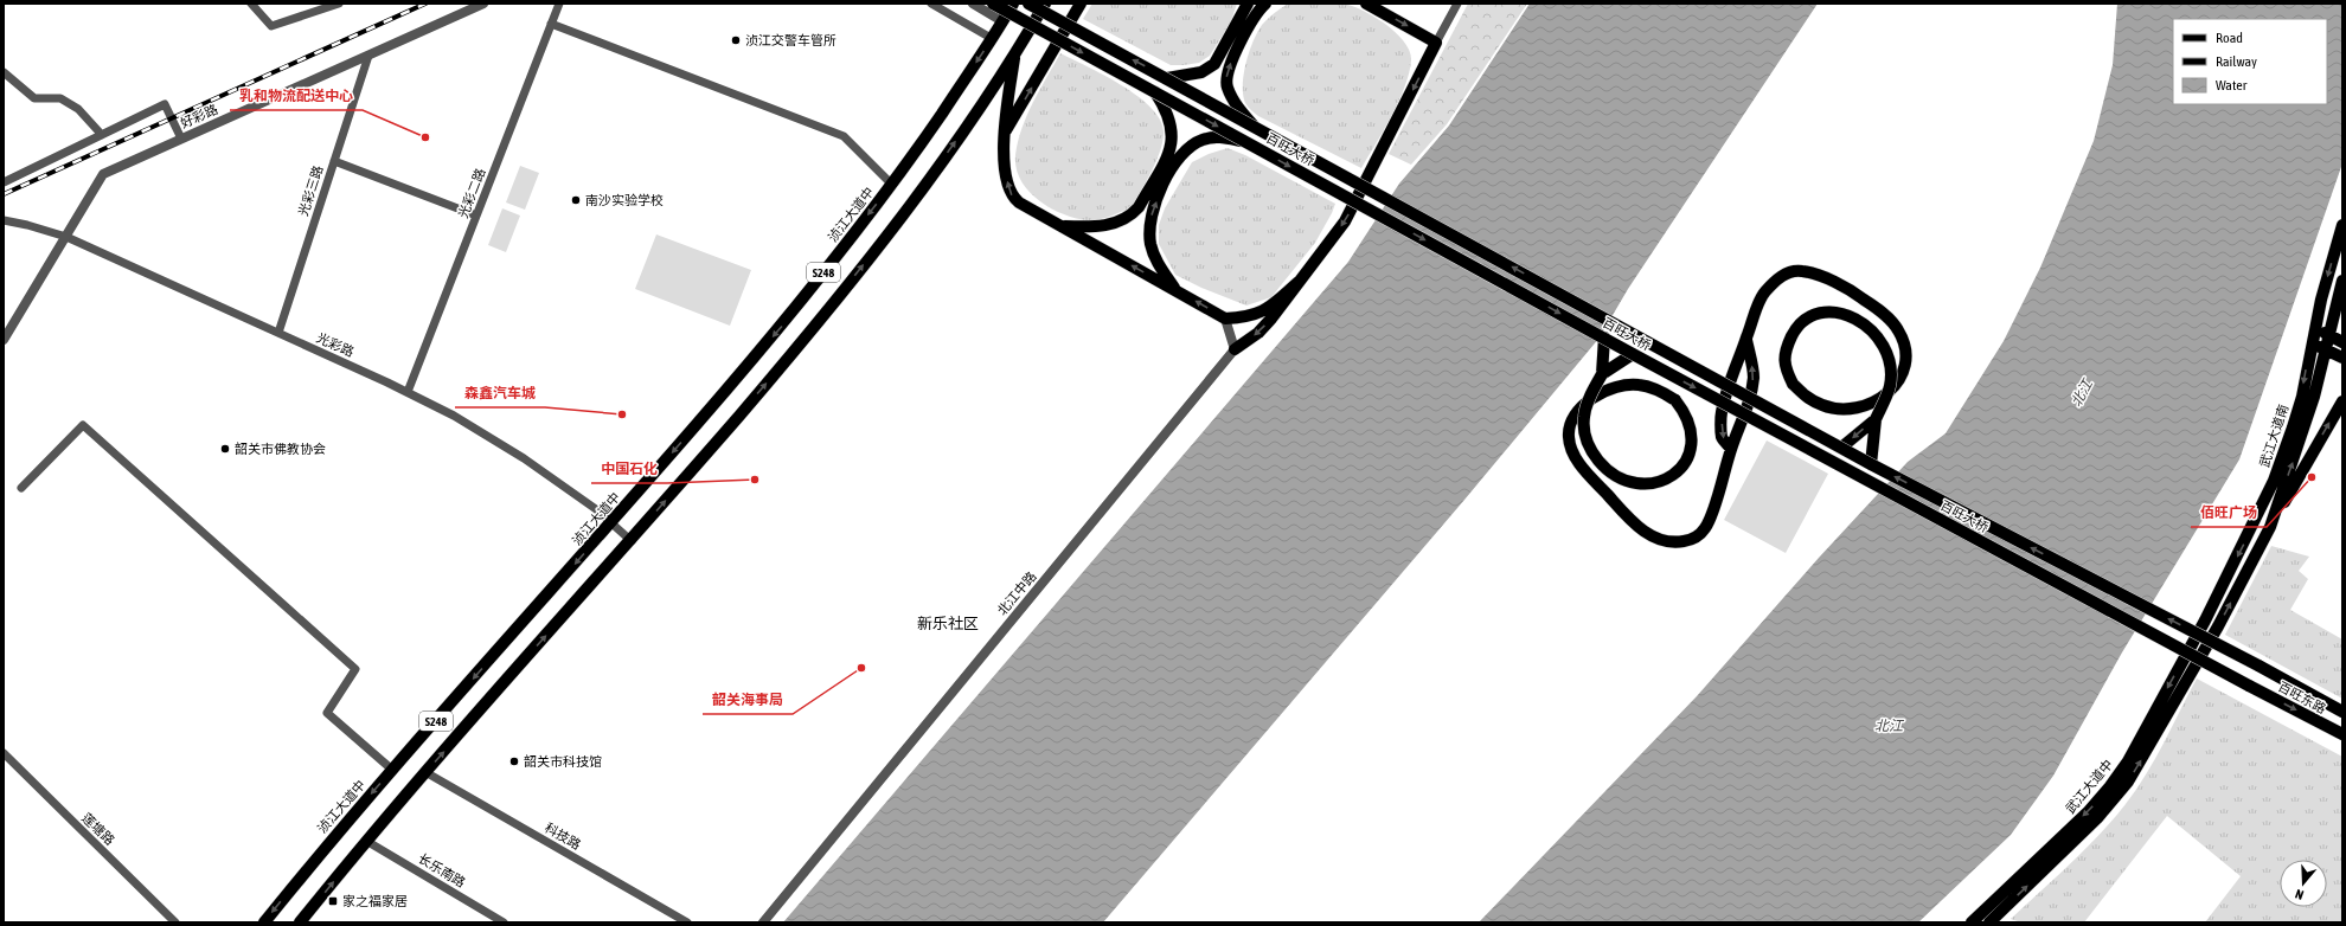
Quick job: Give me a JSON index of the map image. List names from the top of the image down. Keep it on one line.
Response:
{"streets":{"main road":["百旺大桥","浈江大道中","S248","武江大道南","百旺东路","武江大道中"],"street":["好彩路","光彩三路","光彩二路","光彩路","北江中路","莲塘路","科技路","长乐南路"]},"crossings":[["好彩路","光彩三路"],["好彩路","光彩路"],["百旺大桥","百旺东路"],["光彩三路","光彩路"],["光彩二路","光彩路"],["浈江大道中","光彩路"],["S248","光彩路"],["S248","科技路"],["S248","长乐南路"],["武江大道南","武江大道中"]],"districts":["新乐社区"],"water":["北江"],"places":{"other":["浈江交警车管所","乳和物流配送中心","南沙实验学校","森鑫汽车城","韶关市佛教协会","佰旺广场","中国石化","韶关海事局","韶关市科技馆"],"transit":["家之福家居"]},"legend":["Road","Railway","Water"],"north":"bottom"}
